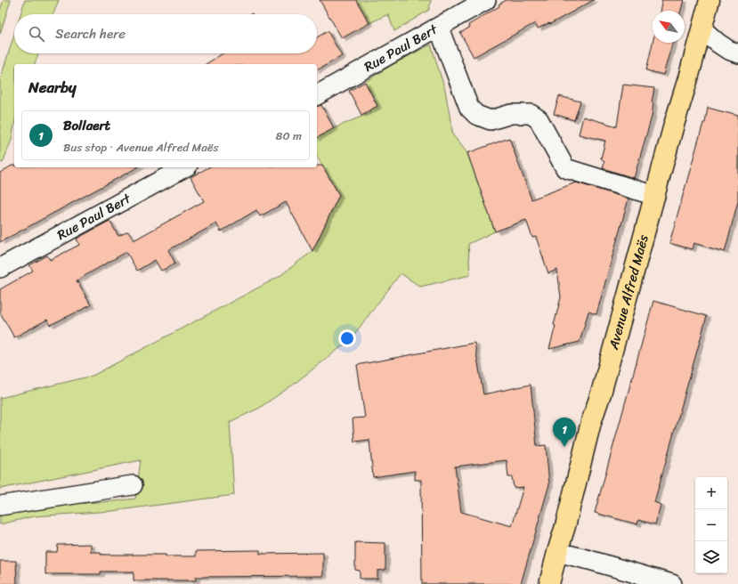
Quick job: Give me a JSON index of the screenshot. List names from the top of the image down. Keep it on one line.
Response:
{"streets":{"main road":["Avenue Alfred Maës"],"street":["Rue Paul Bert"]},"north":"top left","page":{"search":"Search here","heading":"Nearby","list":[{"mark":"1","name":"Bollaert","note":"Bus stop · Avenue Alfred Maës","value":"80 m"}],"pins":"1","map_buttons":["+","−"]}}
